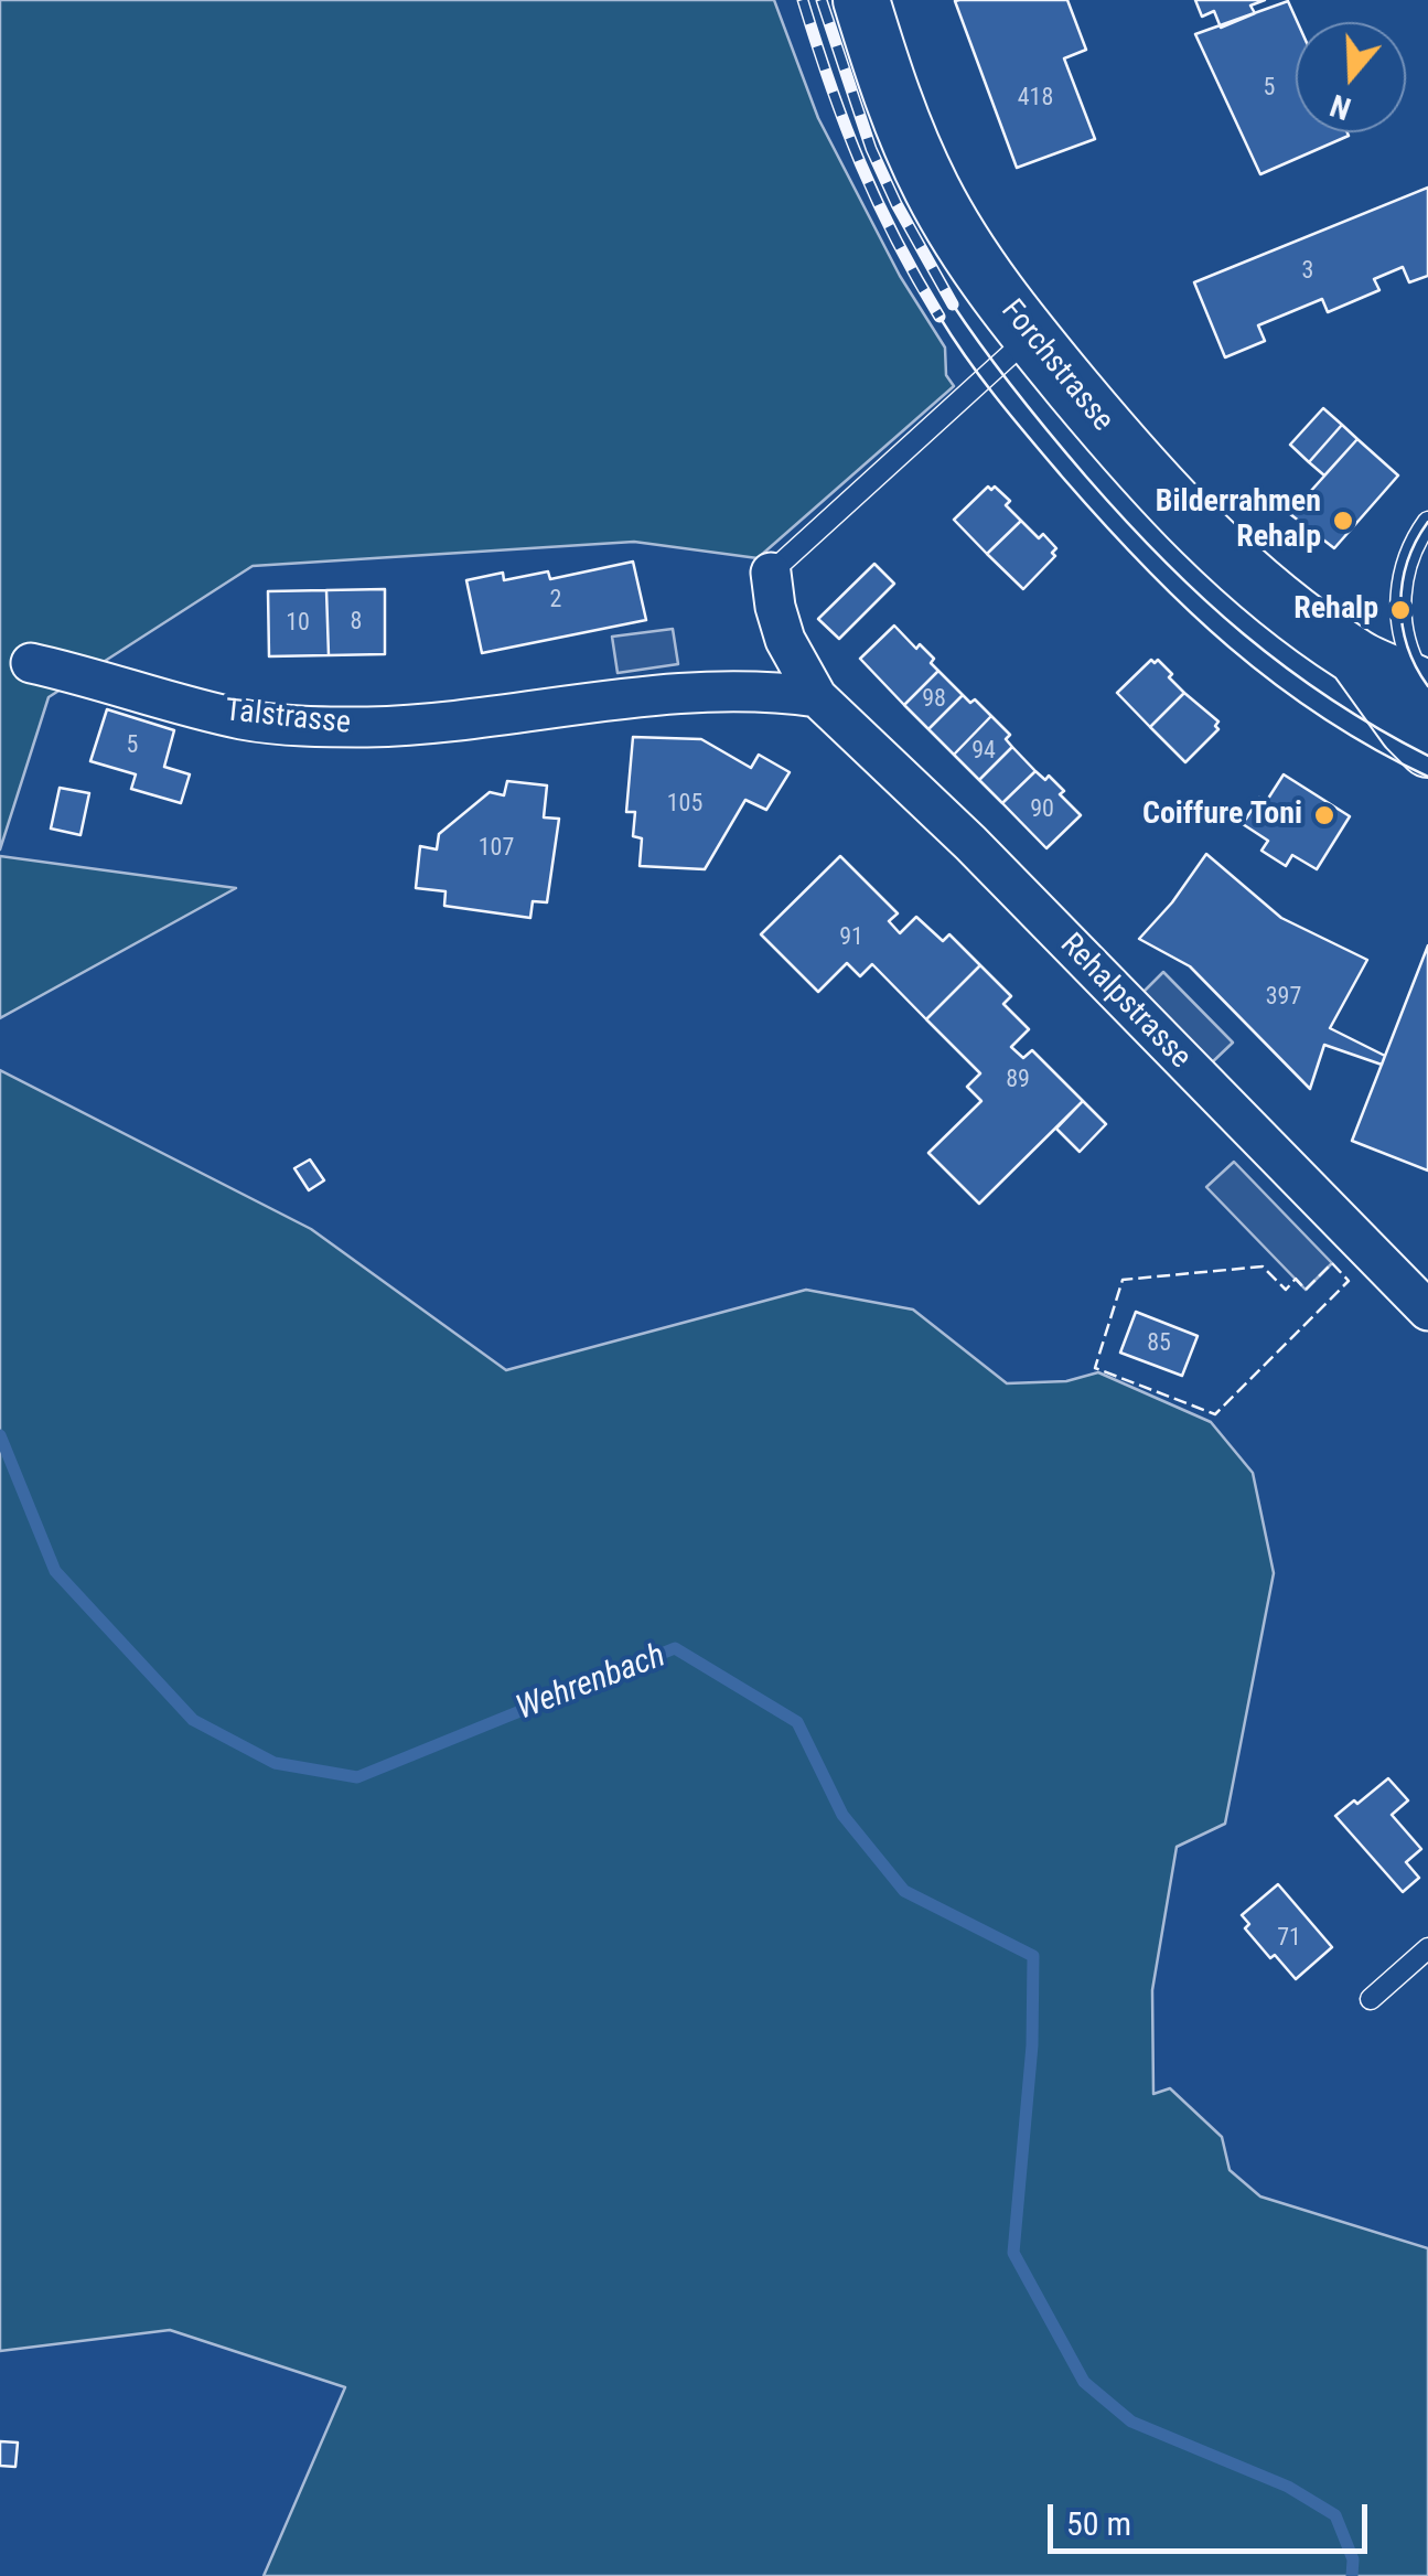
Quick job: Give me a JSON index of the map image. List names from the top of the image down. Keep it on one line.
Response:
{"streets":{"main road":["Forchstrasse"],"street":["Talstrasse","Rehalpstrasse"]},"crossings":[["Talstrasse","Rehalpstrasse"]],"water":["Wehrenbach"],"places":["Bilderrahmen Rehalp","Rehalp","Coiffure Toni"],"house_numbers":["5","418","3","2","8","10","98","5","94","105","90","107","91","397","89","85","71"],"scale_bar":"50 m","north":"bottom"}
